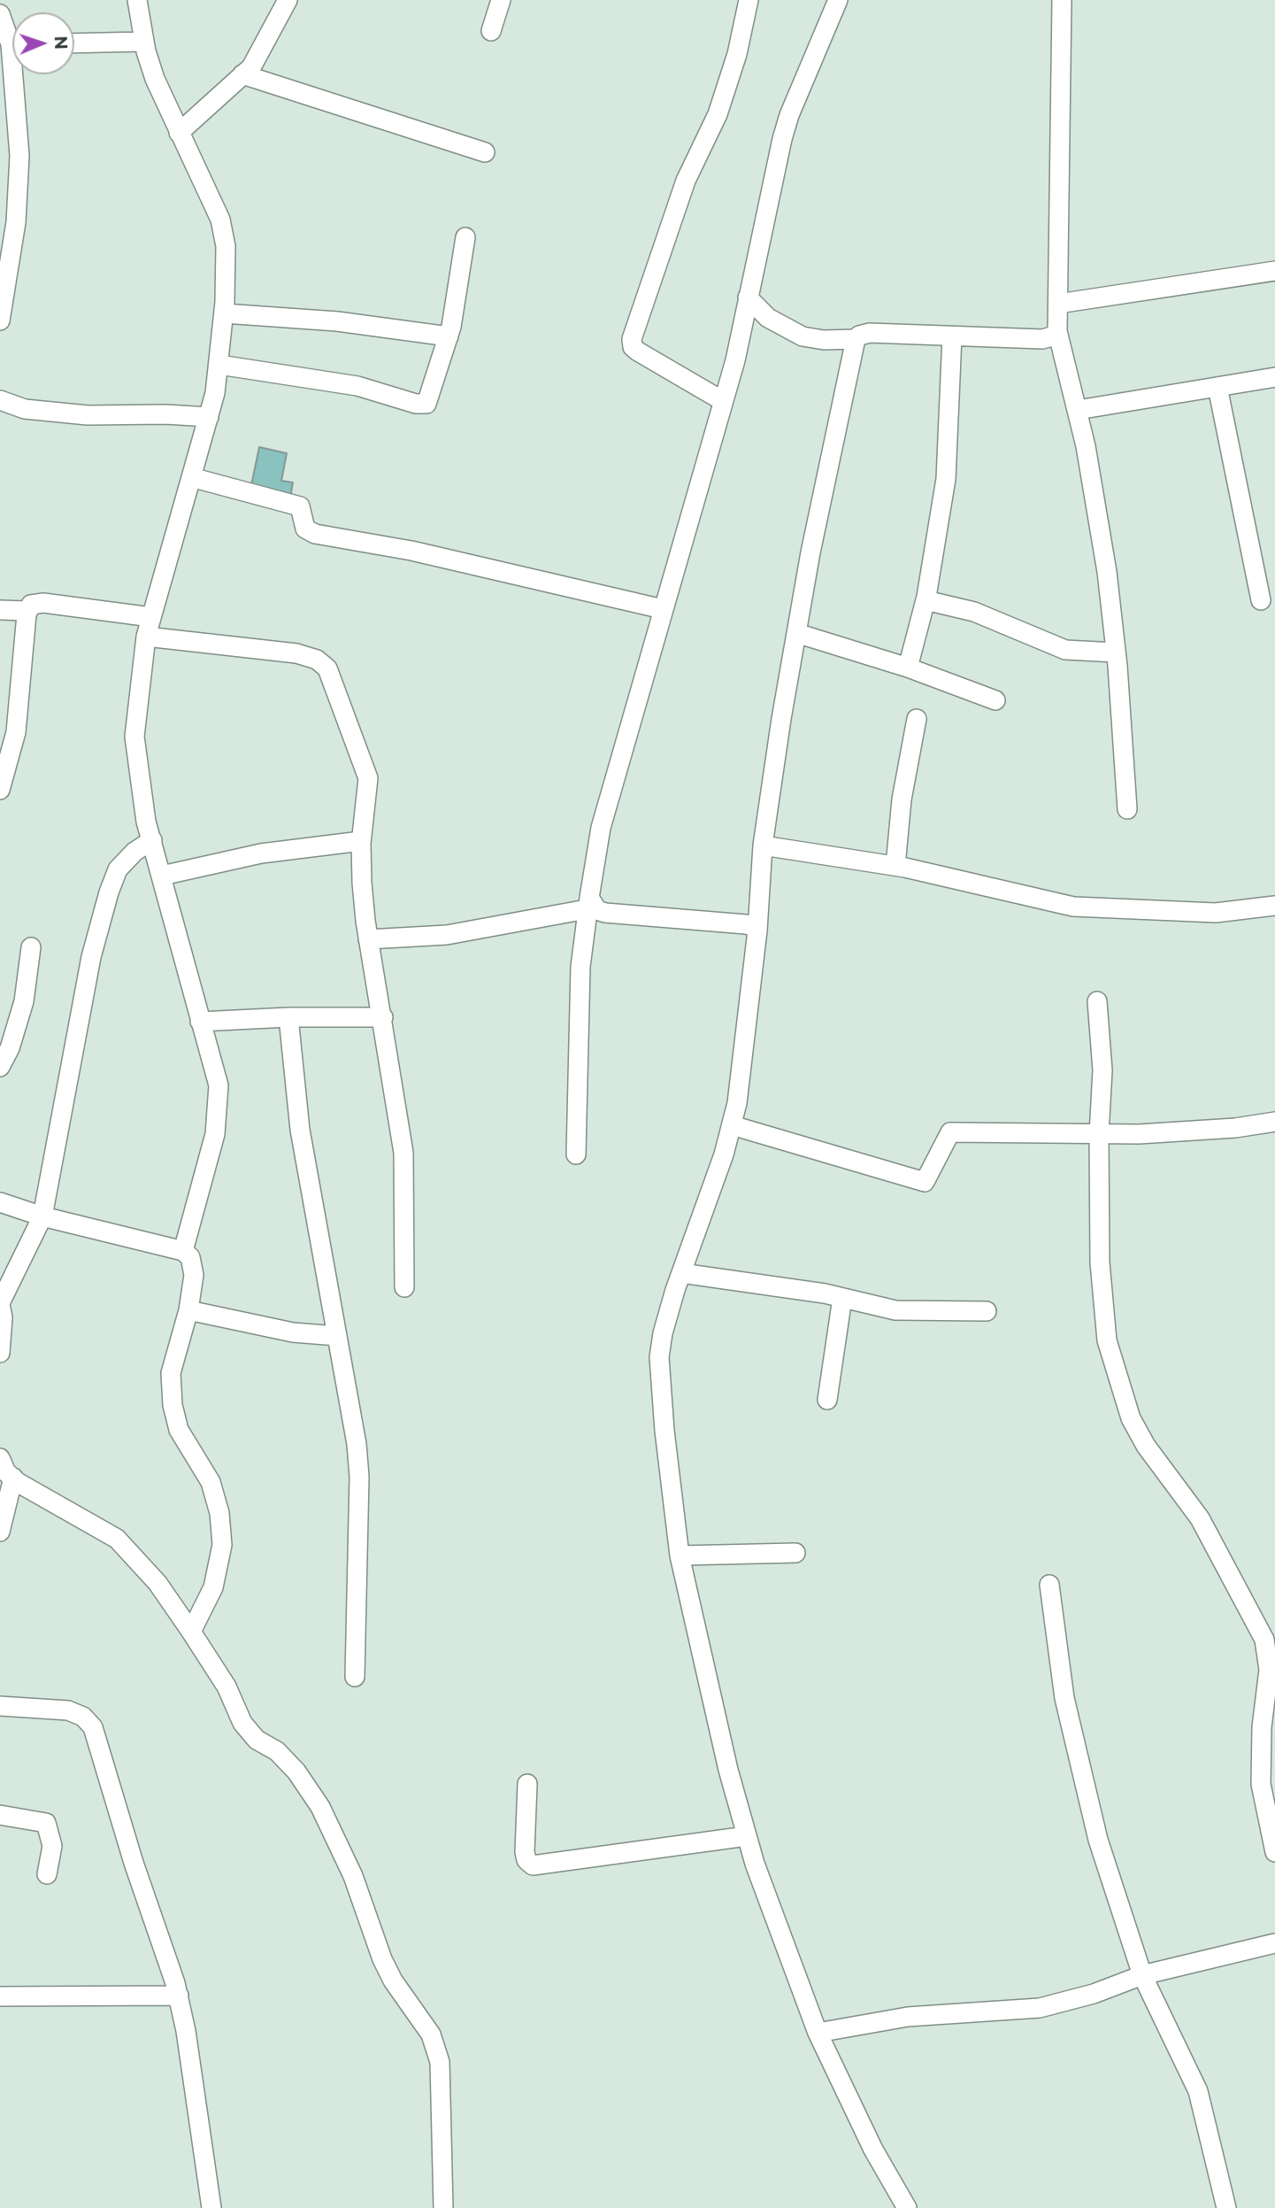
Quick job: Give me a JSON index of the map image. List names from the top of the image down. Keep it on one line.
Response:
{"north":"right"}
